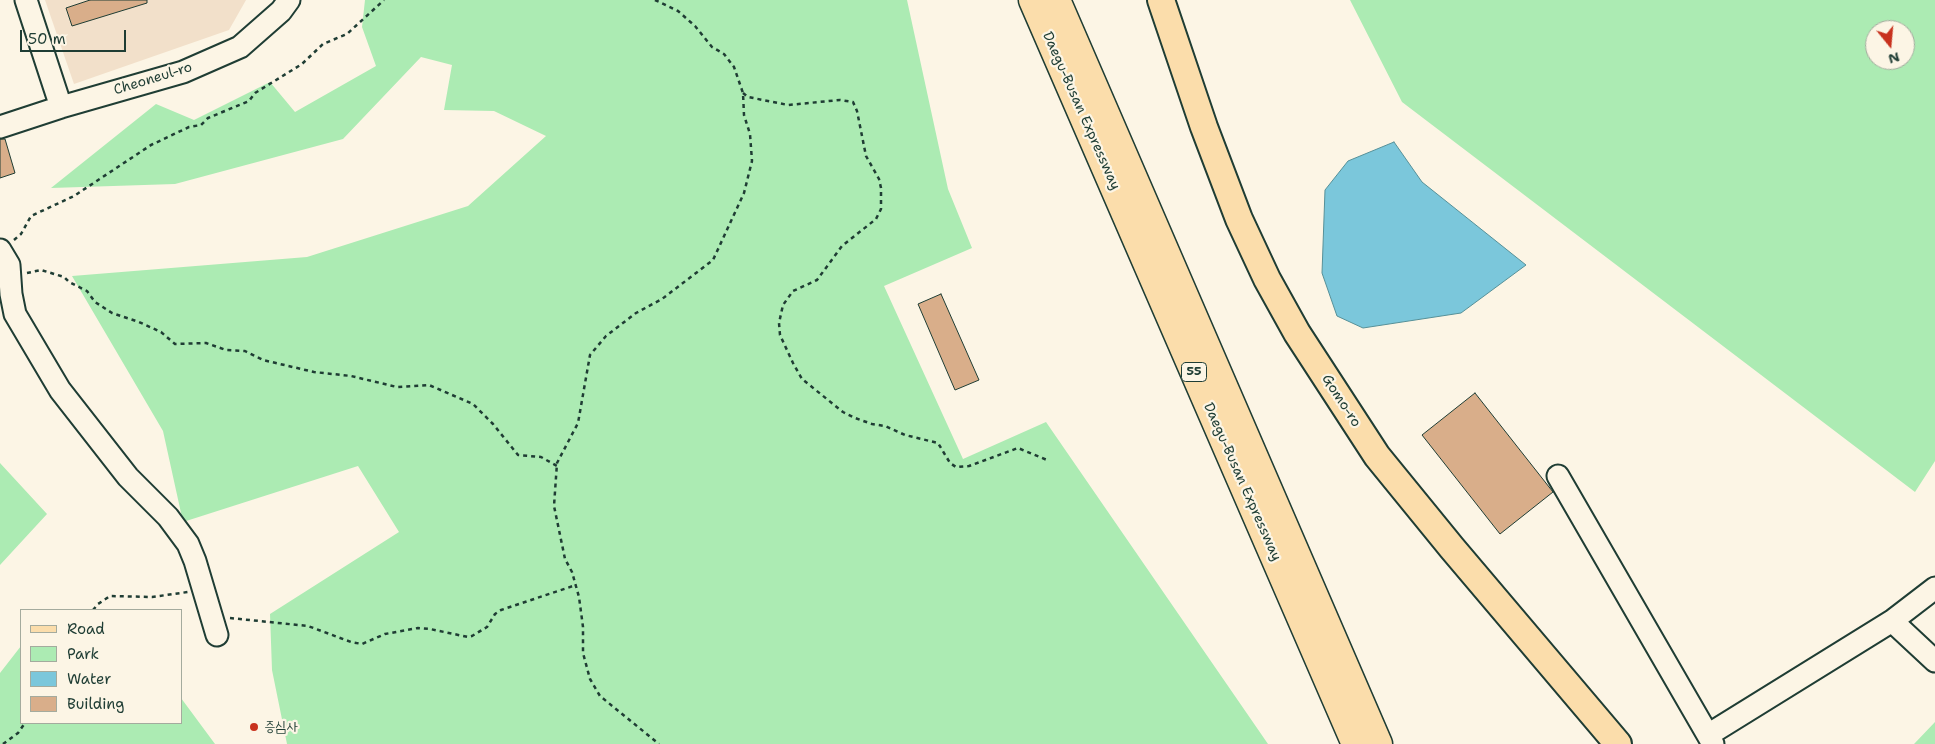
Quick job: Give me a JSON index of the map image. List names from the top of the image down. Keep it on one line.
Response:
{"streets":{"highway":["Daegu-Busan Expressway","55"],"main road":["Gomo-ro"],"street":["Cheoneul-ro"]},"places":["증심사"],"legend":["Road","Park","Water","Building"],"scale_bar":"50 m","north":"bottom"}
